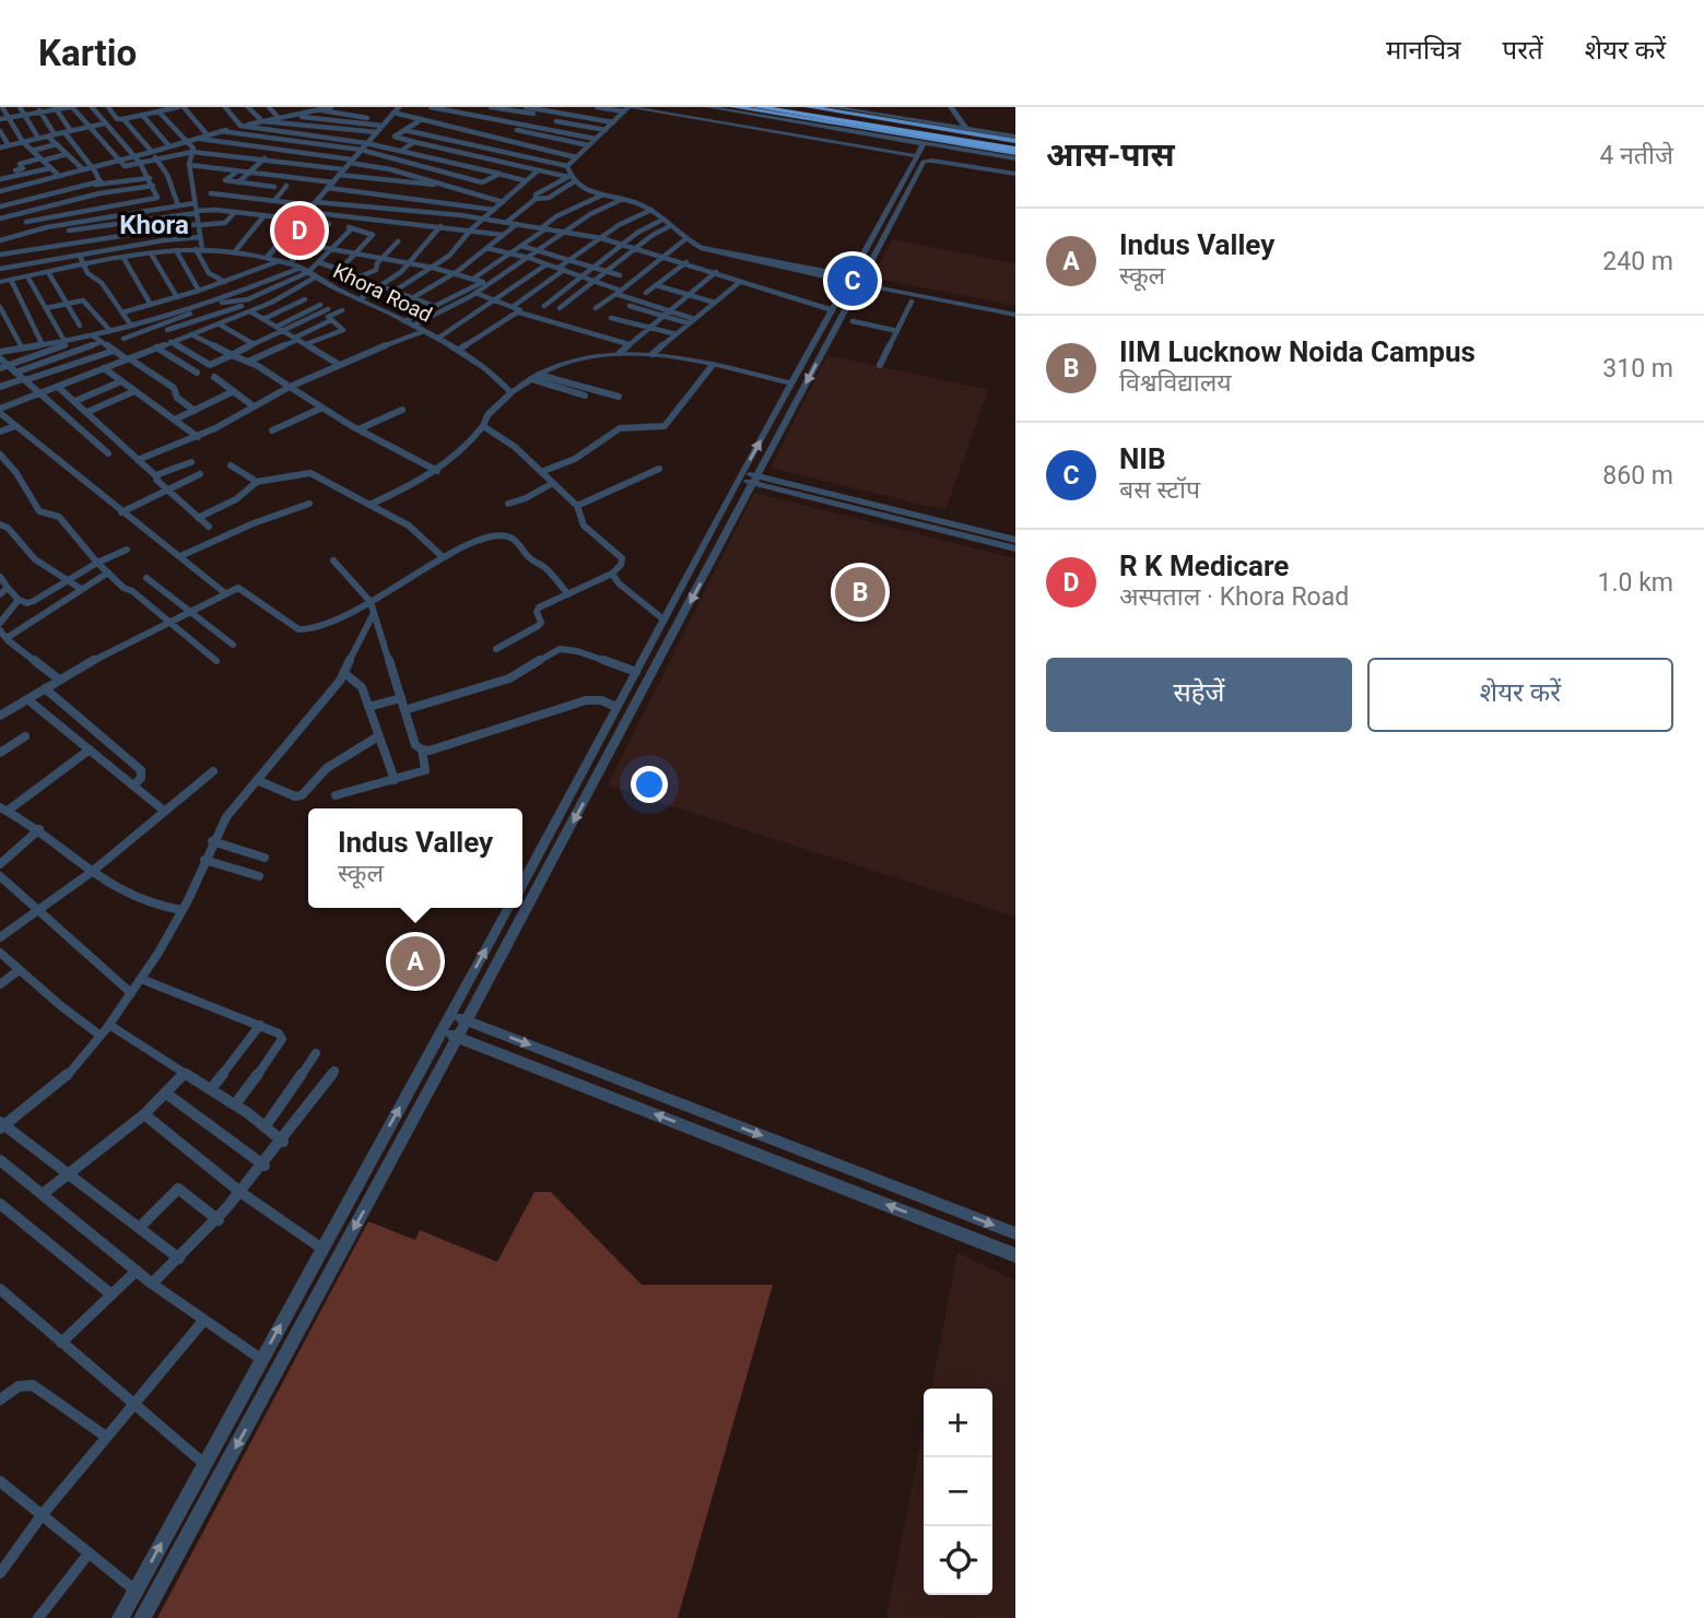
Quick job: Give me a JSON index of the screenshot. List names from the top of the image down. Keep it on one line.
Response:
{"streets":{"street":["Khora Road"]},"districts":["Khora"],"page":{"header":"Kartio","nav":["मानचित्र","परतें","शेयर करें"],"heading":["आस-पास","4 नतीजे"],"pins":["D","C","B","A"],"list":[{"mark":"A","name":"Indus Valley","note":"स्कूल","value":"240 m"},{"mark":"B","name":"IIM Lucknow Noida Campus","note":"विश्वविद्यालय","value":"310 m"},{"mark":"C","name":"NIB","note":"बस स्टॉप","value":"860 m"},{"mark":"D","name":"R K Medicare","note":"अस्पताल · Khora Road","value":"1.0 km"}],"buttons":["सहेजें","शेयर करें"],"popup":["Indus Valley","स्कूल"],"map_buttons":["+","−"]}}
